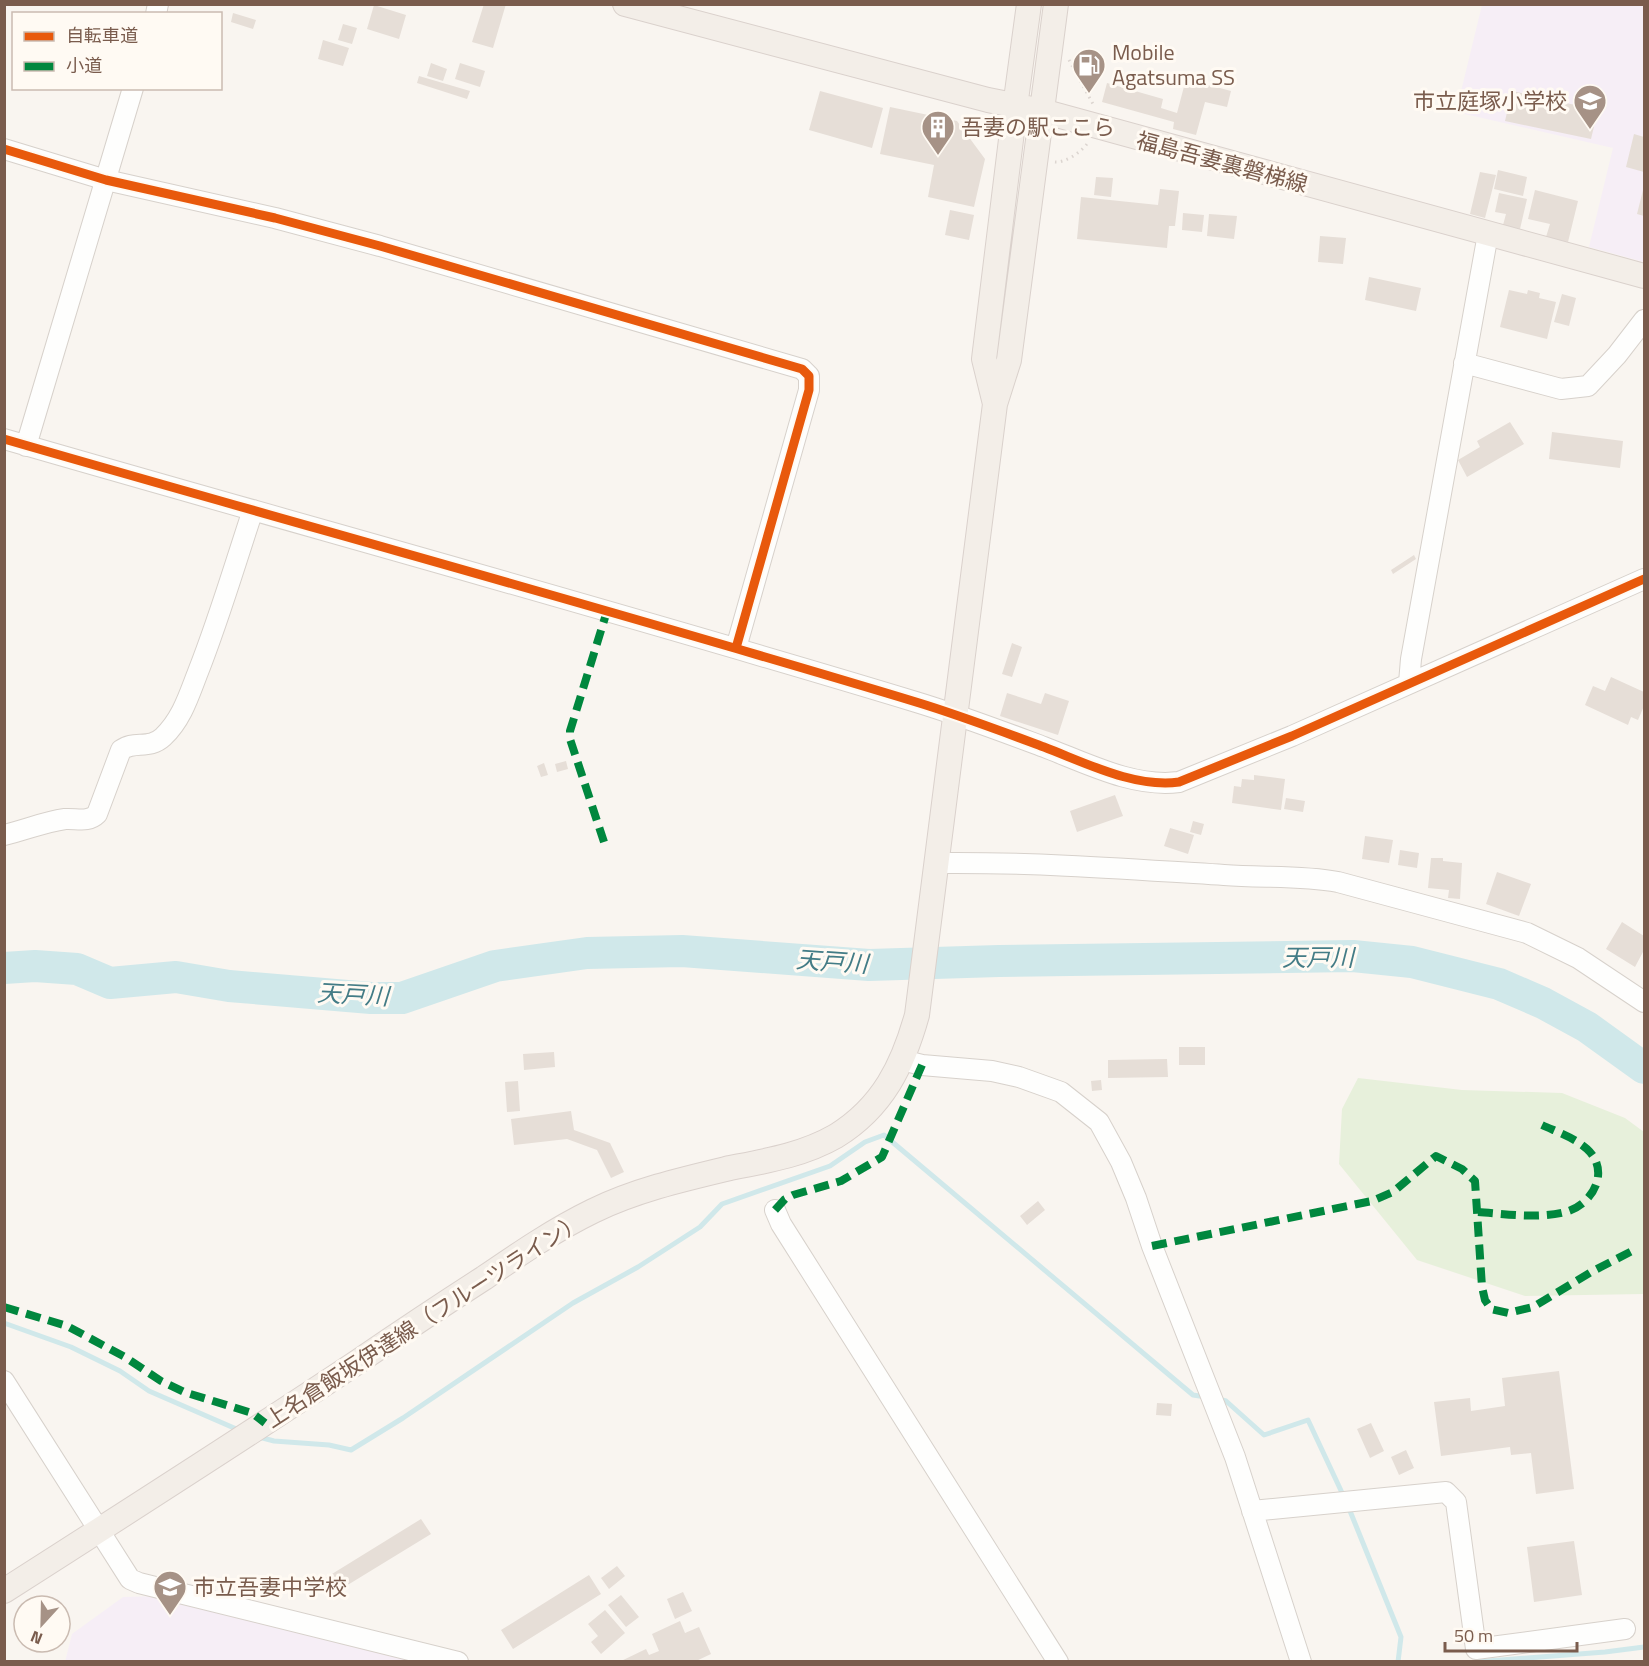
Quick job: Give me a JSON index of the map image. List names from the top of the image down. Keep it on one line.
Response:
{"streets":{"main road":["福島吾妻裏磐梯線","上名倉飯坂伊達線（フルーツライン）"]},"water":["天戸川"],"places":{"fuel station":["Mobile Agatsuma SS"],"school or university":["市立庭塚小学校","市立吾妻中学校"],"building":["吾妻の駅ここら"]},"legend":["自転車道","小道"],"scale_bar":"50 m","north":"bottom"}
